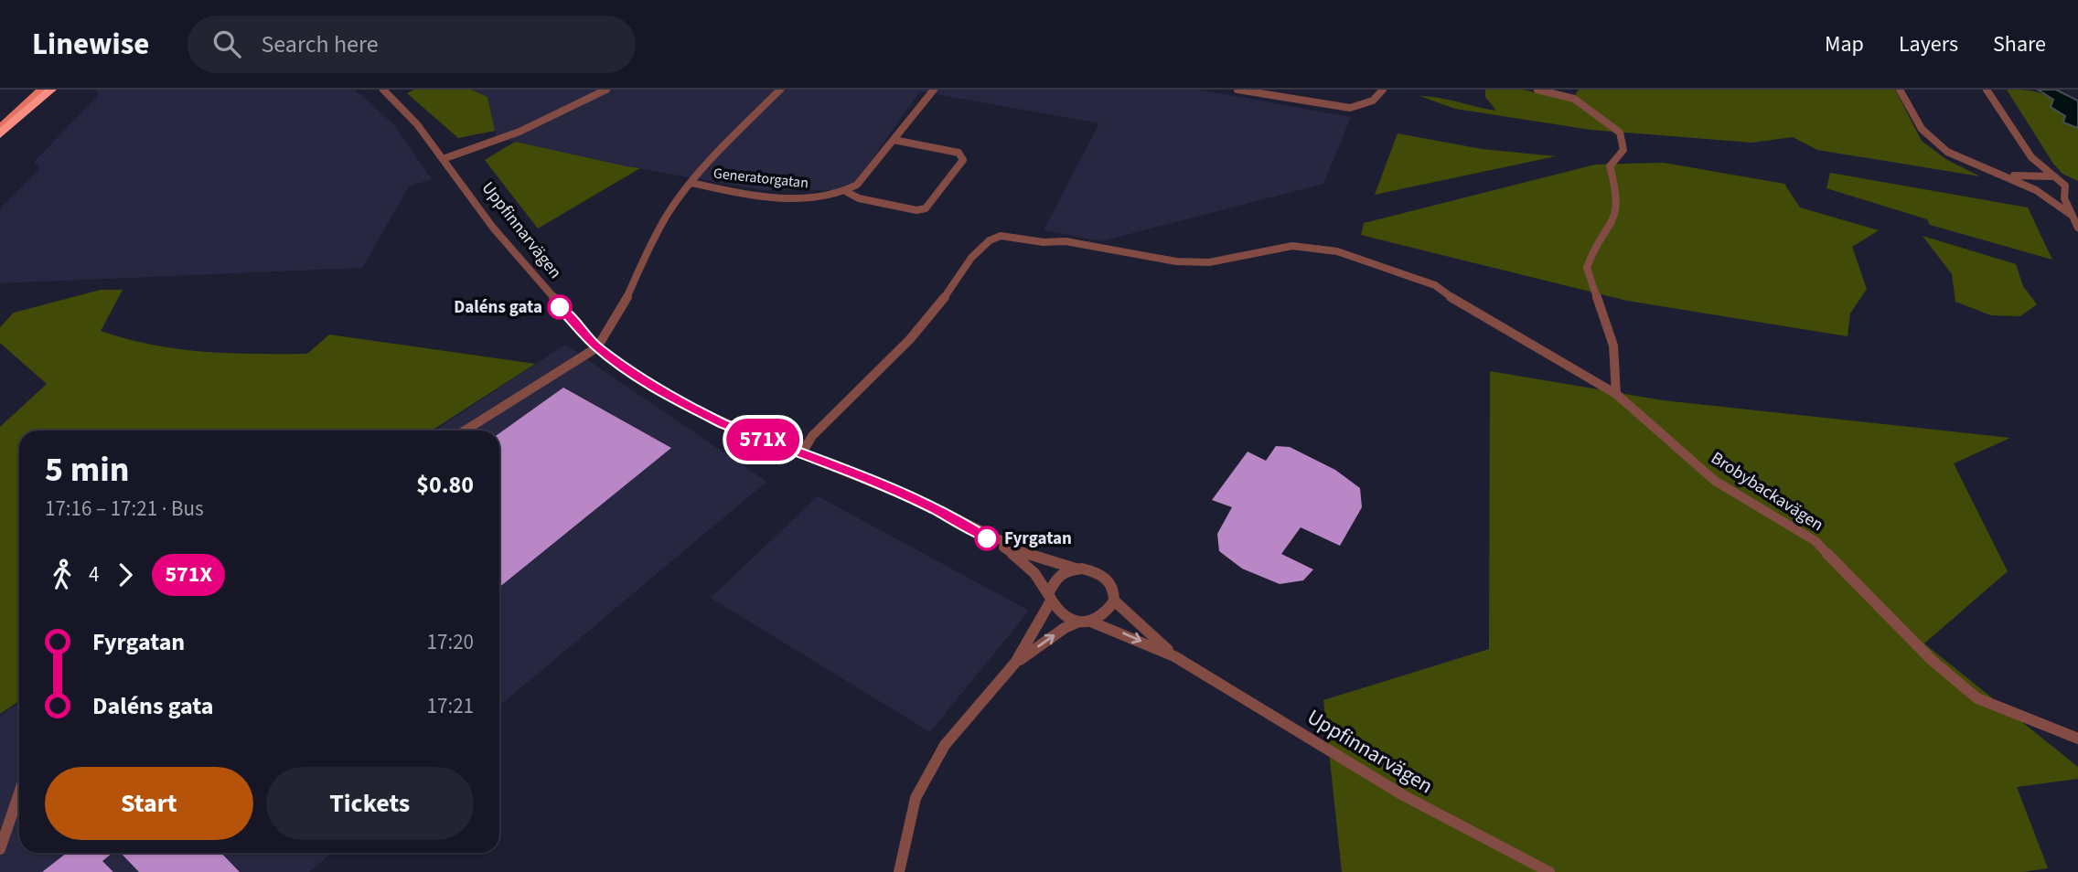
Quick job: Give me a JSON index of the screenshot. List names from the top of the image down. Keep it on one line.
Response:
{"streets":{"street":["Generatorgatan","Uppfinnarvägen","Brobybackavägen"]},"crossings":[["Generatorgatan","Uppfinnarvägen"],["Uppfinnarvägen","Brobybackavägen"]],"places":["Daléns gata","Fyrgatan"],"lines":["bus line 571X"],"page":{"header":"Linewise","search":"Search here","nav":["Map","Layers","Share"],"on_map":"571X","heading":["5 min","17:16 – 17:21 · Bus","$0.80"],"legs":["4","571X"],"list":[{"name":"Fyrgatan","value":"17:20"},{"name":"Daléns gata","value":"17:21"}],"buttons":["Start","Tickets"]}}
